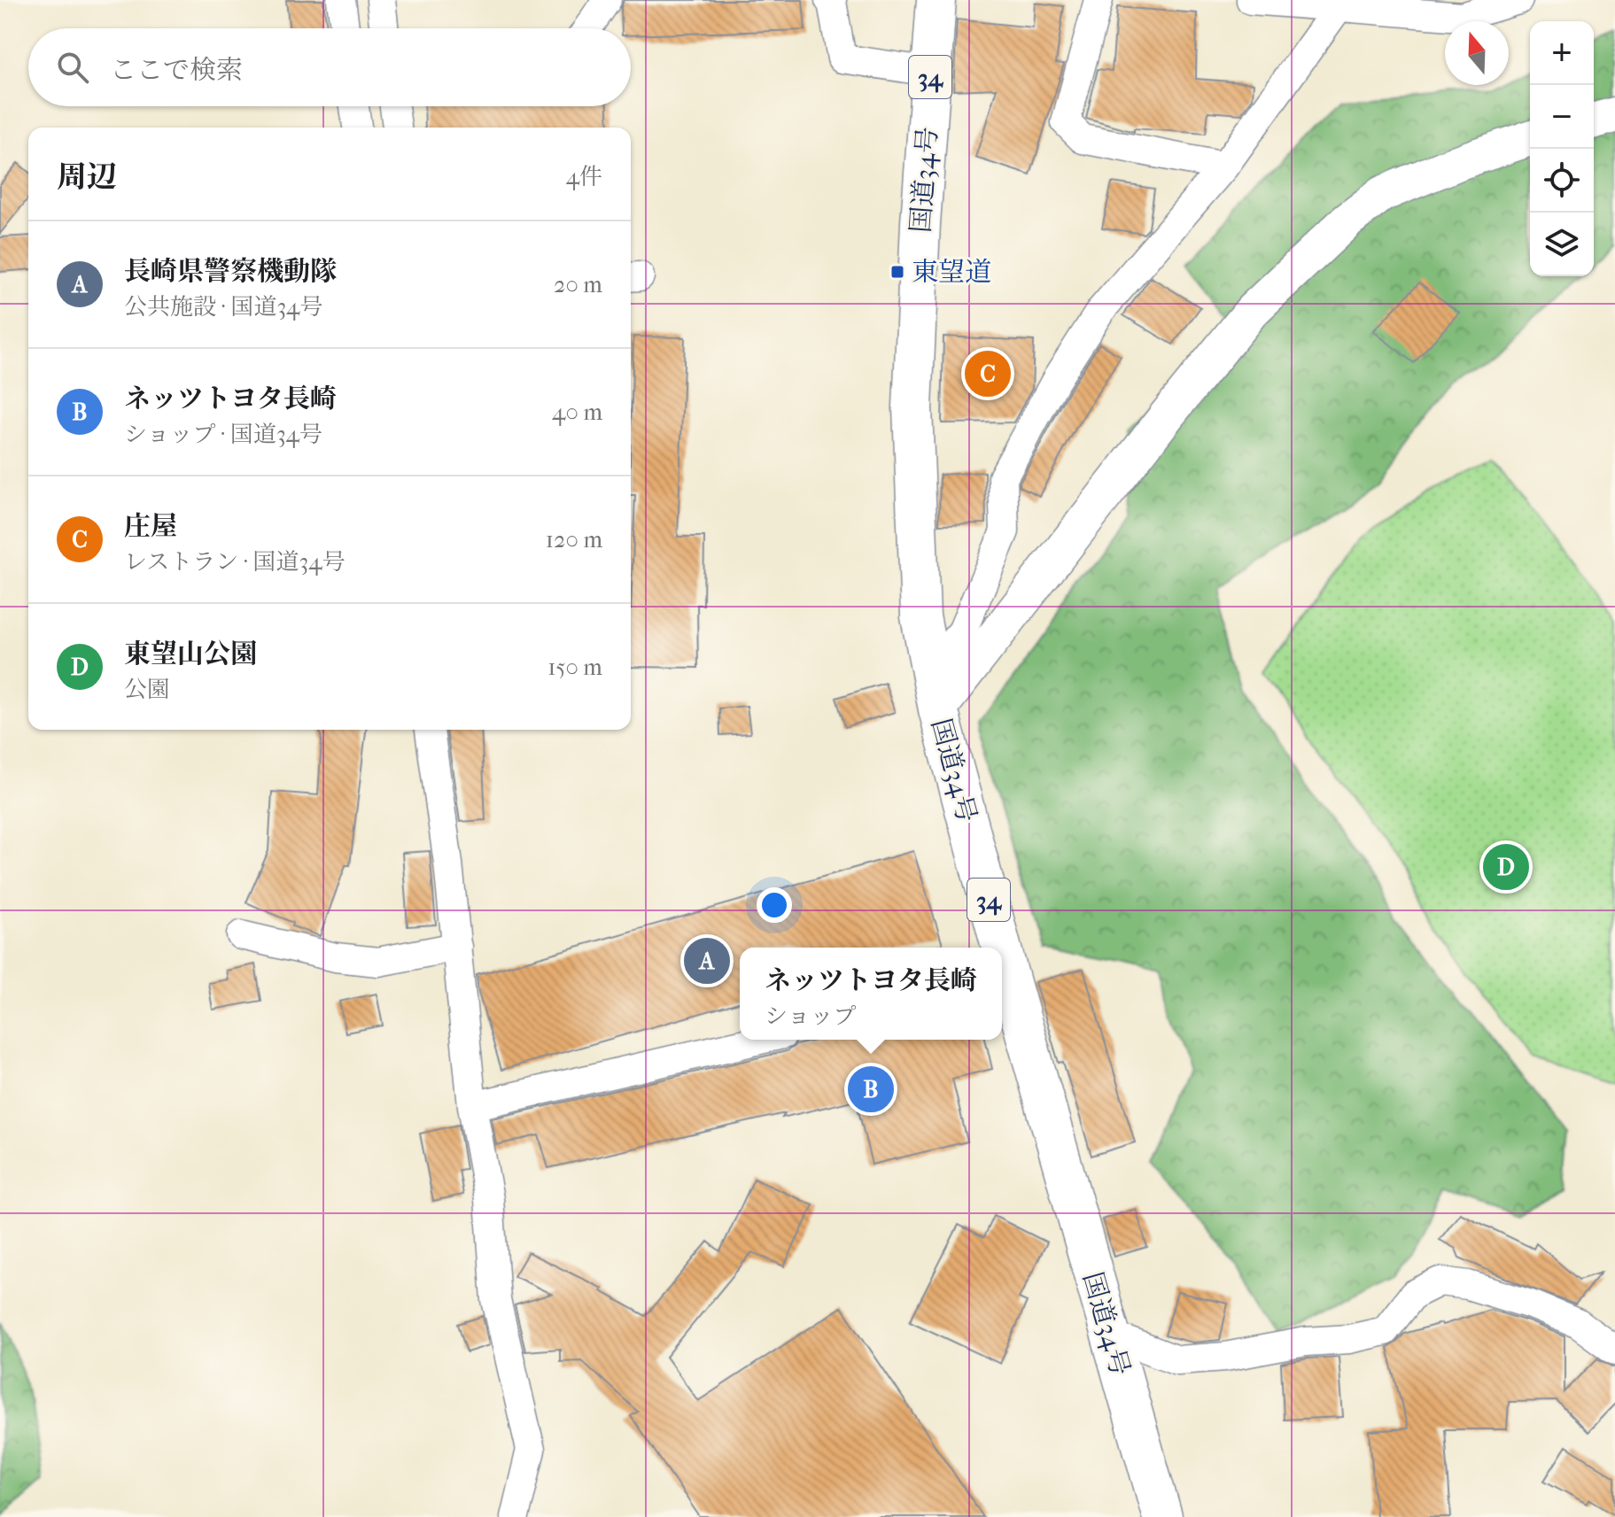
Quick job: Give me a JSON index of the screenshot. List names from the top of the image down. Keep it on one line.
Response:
{"streets":{"highway":["34","国道34号"]},"places":{"transit":["東望道"]},"north":"top","page":{"map_buttons":["+","−"],"search":"ここで検索","heading":["周辺","4件"],"list":[{"mark":"A","name":"長崎県警察機動隊","note":"公共施設 · 国道34号","value":"20 m"},{"mark":"B","name":"ネッツトヨタ長崎","note":"ショップ · 国道34号","value":"40 m"},{"mark":"C","name":"庄屋","note":"レストラン · 国道34号","value":"120 m"},{"mark":"D","name":"東望山公園","note":"公園","value":"150 m"}],"pins":["C","D","A","B"],"popup":["ネッツトヨタ長崎","ショップ"]}}
